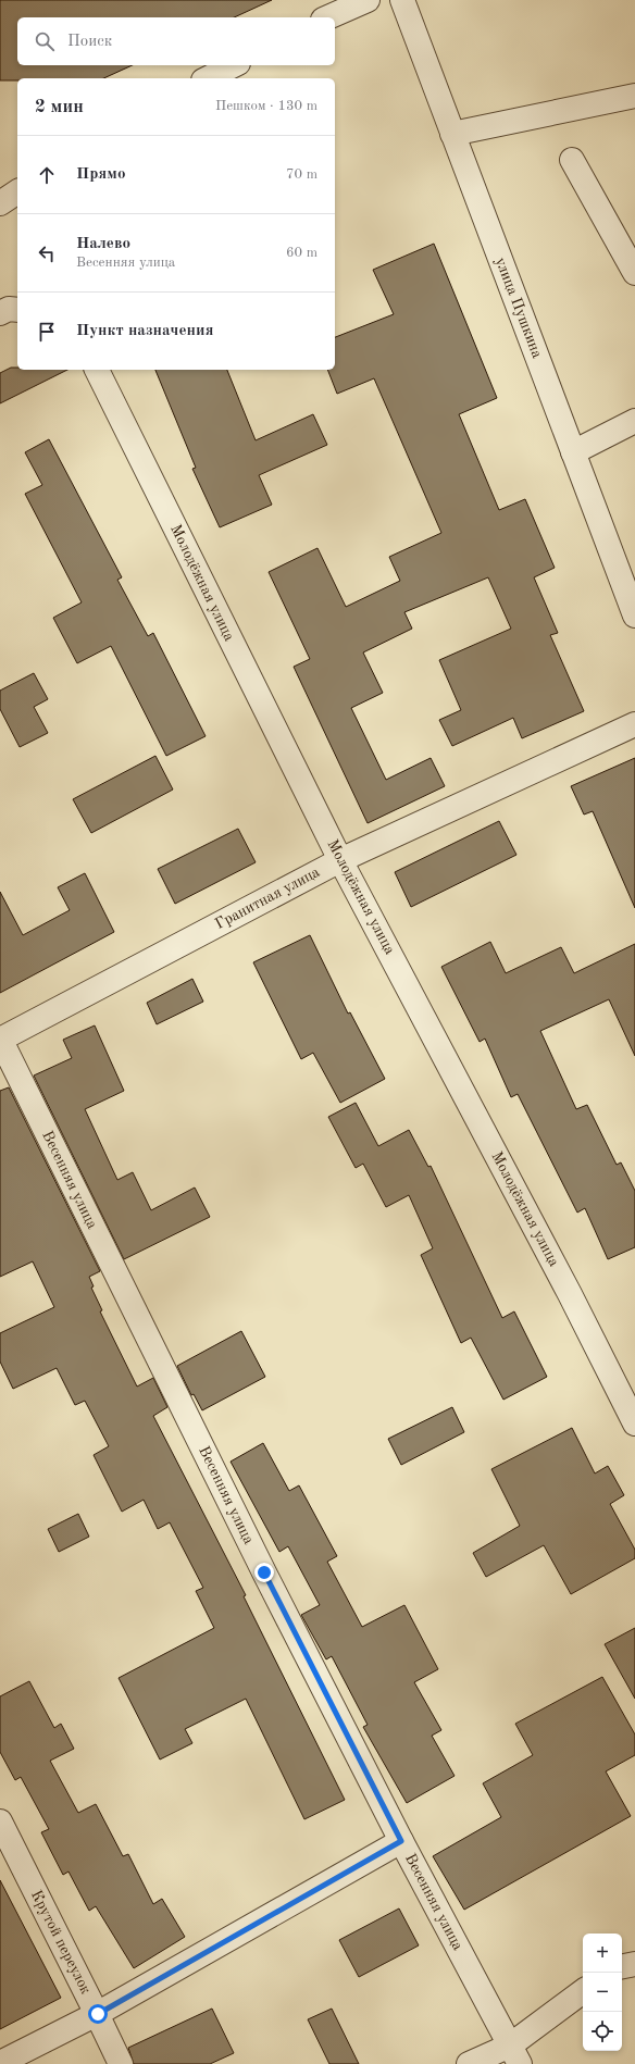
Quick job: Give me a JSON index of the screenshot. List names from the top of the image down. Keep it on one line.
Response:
{"streets":{"street":["улица Пушкина","Молодёжная улица","Гранитная улица","Весенняя улица","Крутой переулок"]},"crossings":[["Молодёжная улица","Гранитная улица"],["Гранитная улица","Весенняя улица"]],"page":{"search":"Поиск","heading":["2 мин","Пешком · 130 m"],"list":[["Прямо","70 m"],["Налево","Весенняя улица","60 m"],"Пункт назначения"],"map_buttons":["+","−"]}}
